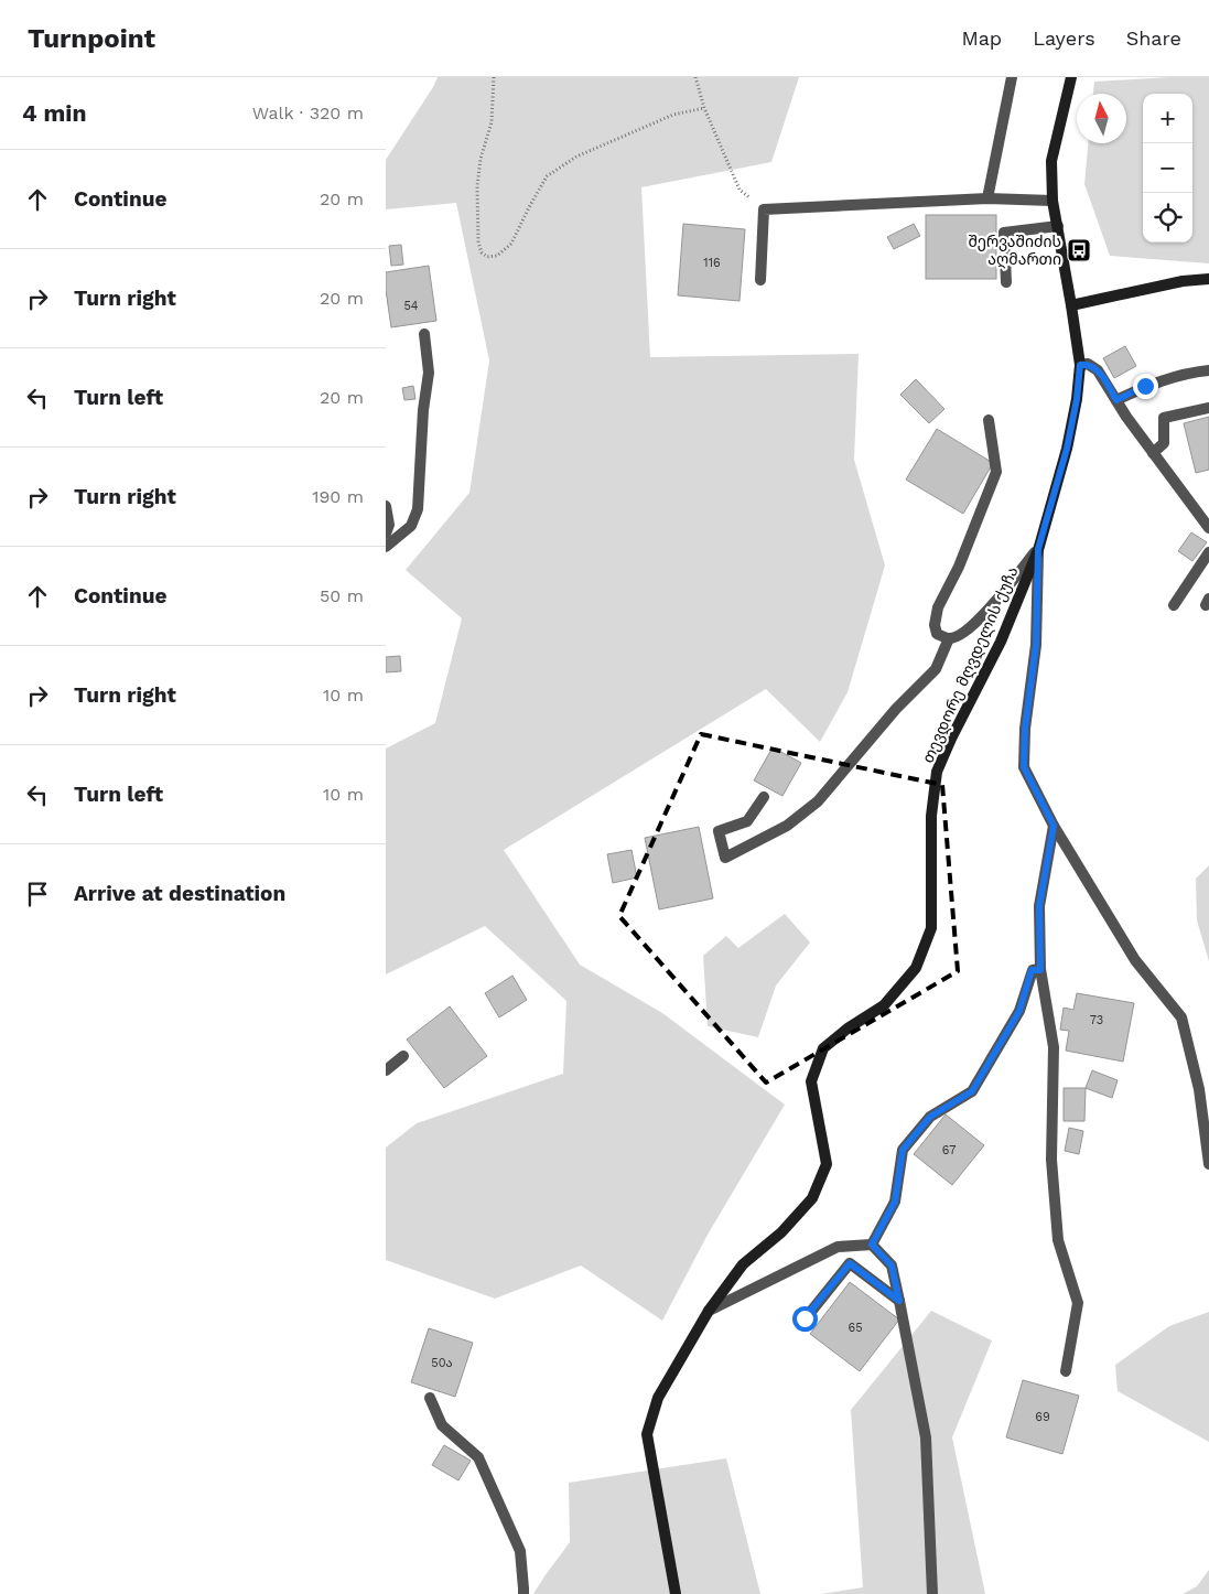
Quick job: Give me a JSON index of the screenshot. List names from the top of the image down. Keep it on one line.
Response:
{"streets":{"street":["თევდორე მღვდელის ქუჩა"]},"places":{"bus stop":["შერვაშიძის აღმართი"]},"house_numbers":["116","54","73","67","65","50ა","69"],"north":"top","page":{"header":"Turnpoint","nav":["Map","Layers","Share"],"heading":["4 min","Walk · 320 m"],"map_buttons":["+","−"],"list":[["Continue","20 m"],["Turn right","20 m"],["Turn left","20 m"],["Turn right","190 m"],["Continue","50 m"],["Turn right","10 m"],["Turn left","10 m"],"Arrive at destination"]}}
